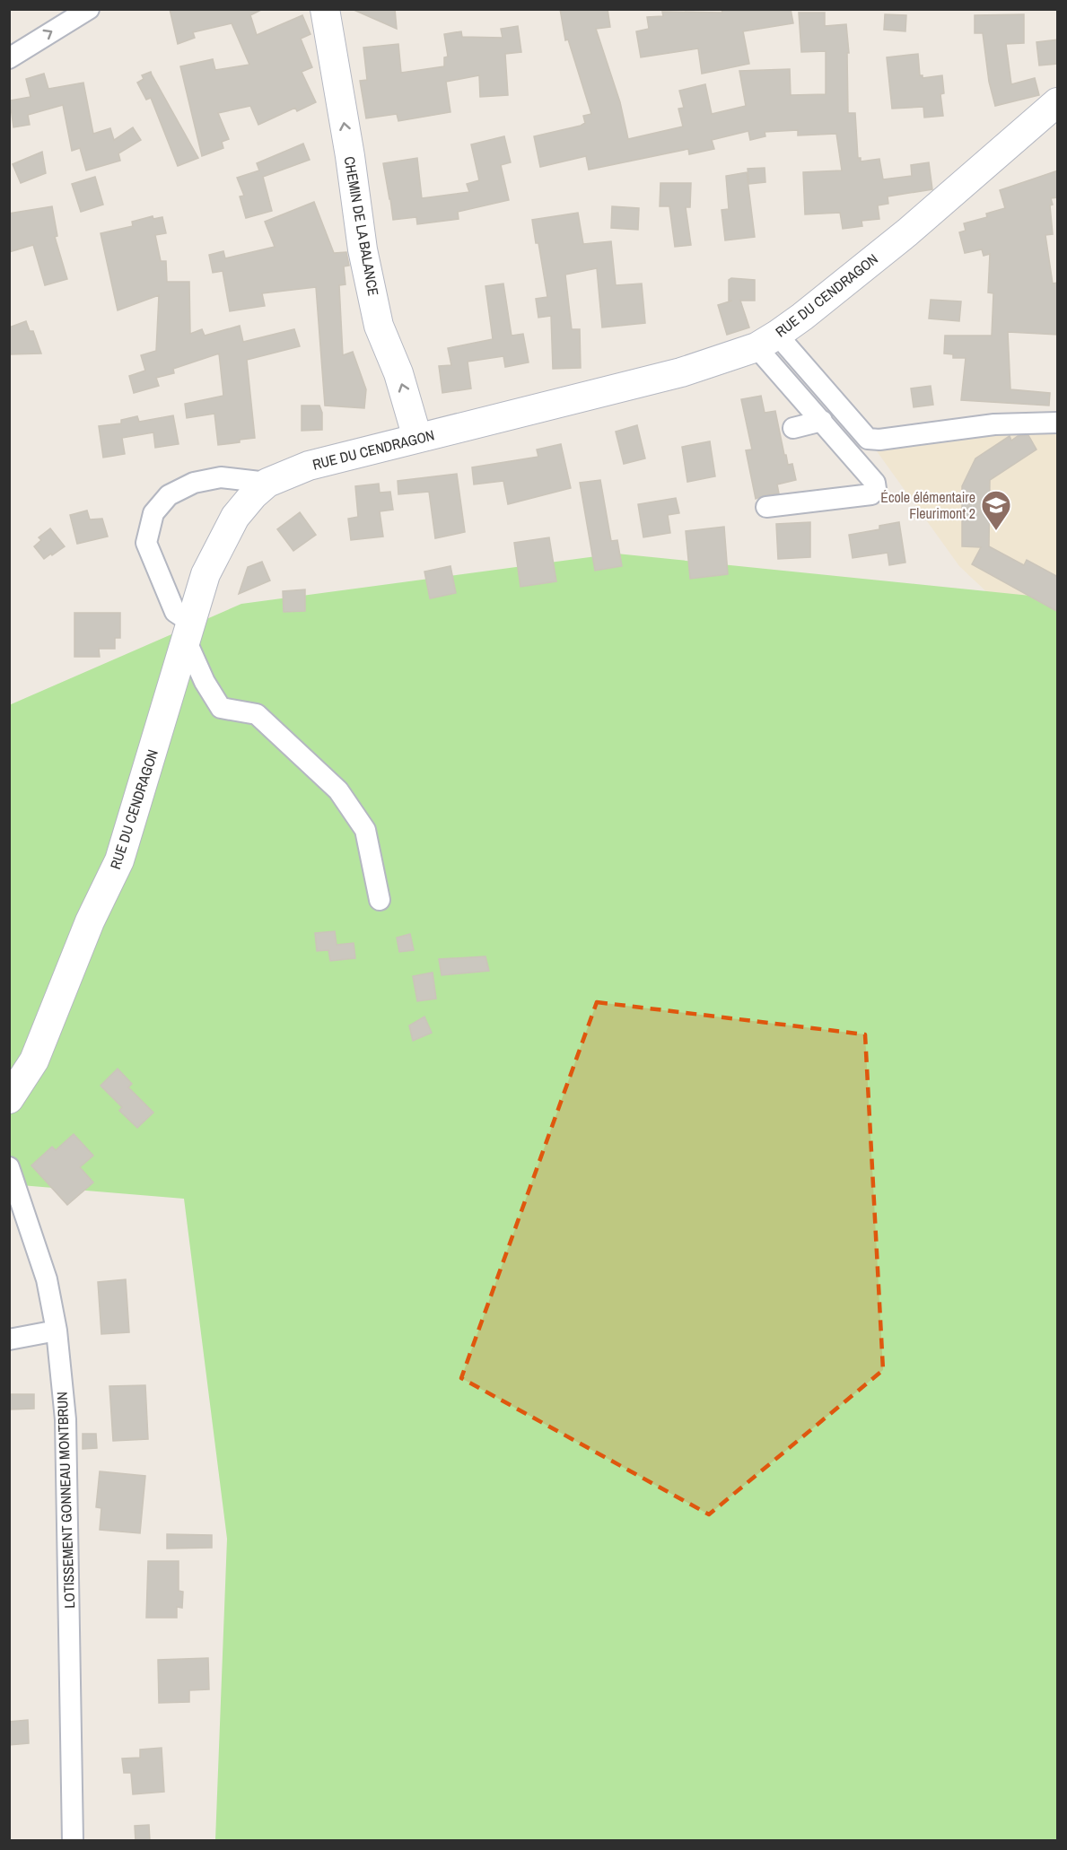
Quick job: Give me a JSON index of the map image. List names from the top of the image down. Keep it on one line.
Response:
{"streets":{"main road":["CHEMIN DE LA BALANCE","RUE DU CENDRAGON"],"street":["LOTISSEMENT GONNEAU MONTBRUN"]},"crossings":[["CHEMIN DE LA BALANCE","RUE DU CENDRAGON"]],"one_way":["CHEMIN DE LA BALANCE"],"places":{"school or university":["École élémentaire Fleurimont 2"]}}
